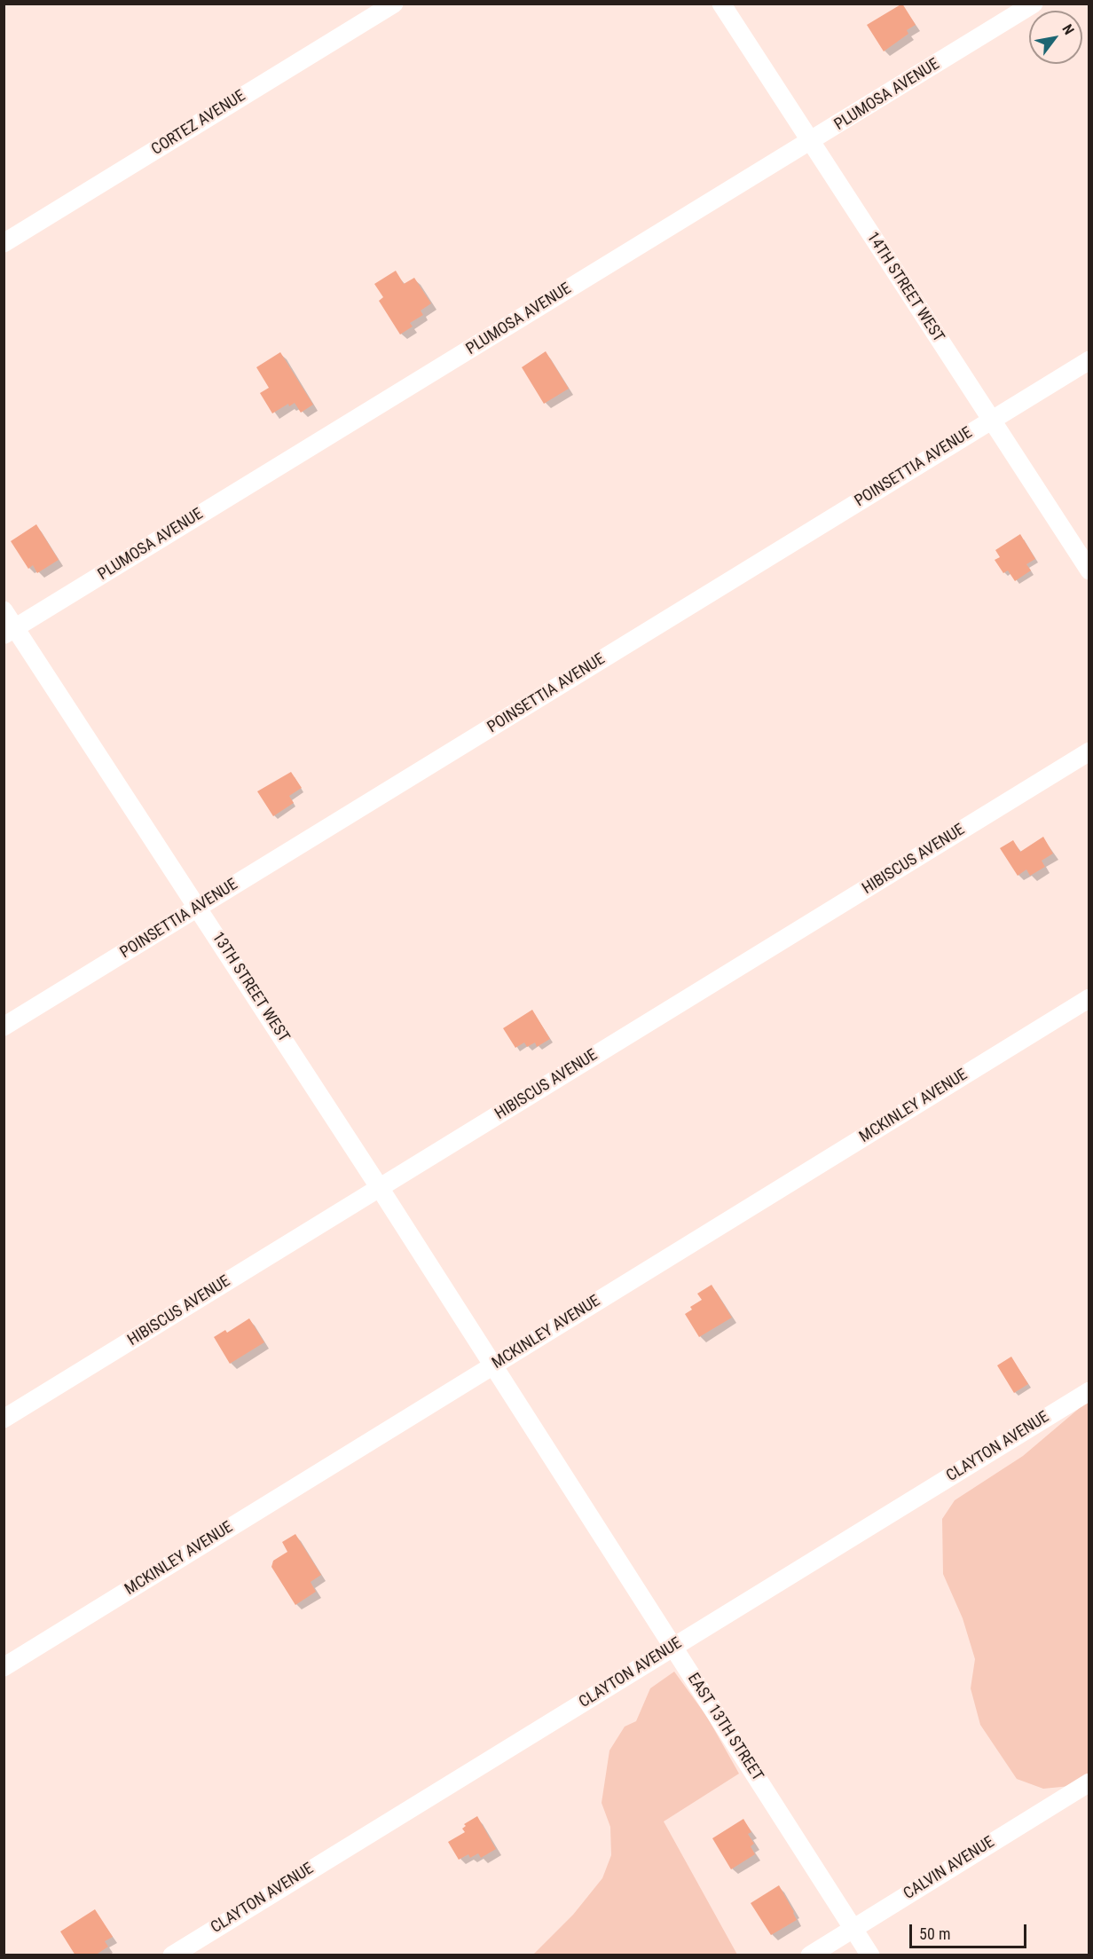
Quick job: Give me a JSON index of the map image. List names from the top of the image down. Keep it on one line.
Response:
{"streets":{"street":["PLUMOSA AVENUE","CORTEZ AVENUE","14TH STREET WEST","POINSETTIA AVENUE","HIBISCUS AVENUE","13TH STREET WEST","MCKINLEY AVENUE","CLAYTON AVENUE","EAST 13TH STREET","CALVIN AVENUE"]},"crossings":[["PLUMOSA AVENUE","14TH STREET WEST"],["PLUMOSA AVENUE","13TH STREET WEST"],["14TH STREET WEST","POINSETTIA AVENUE"],["POINSETTIA AVENUE","13TH STREET WEST"],["HIBISCUS AVENUE","13TH STREET WEST"],["13TH STREET WEST","MCKINLEY AVENUE"],["13TH STREET WEST","EAST 13TH STREET"],["MCKINLEY AVENUE","EAST 13TH STREET"],["CLAYTON AVENUE","EAST 13TH STREET"],["EAST 13TH STREET","CALVIN AVENUE"]],"scale_bar":"50 m","north":"top right"}
